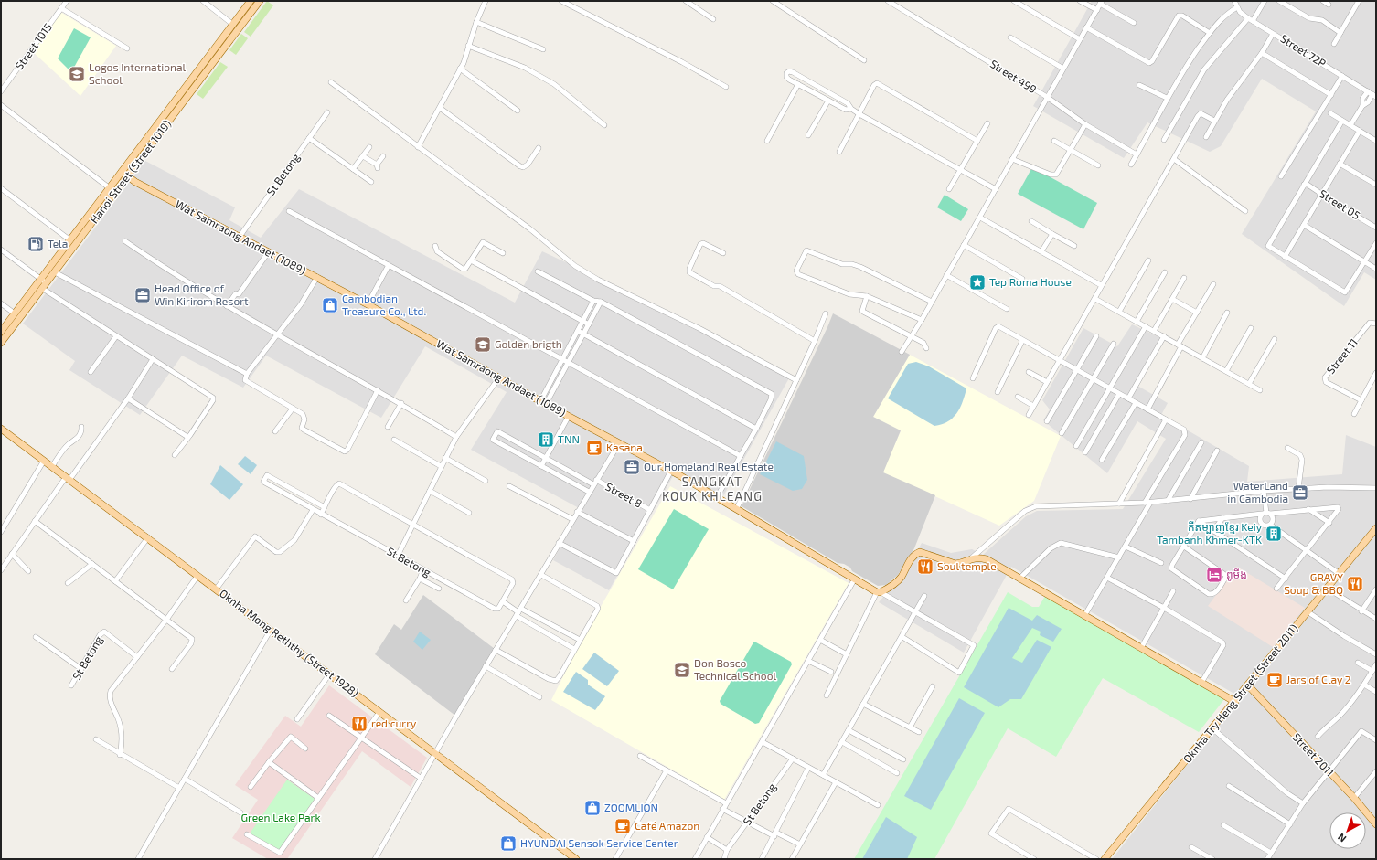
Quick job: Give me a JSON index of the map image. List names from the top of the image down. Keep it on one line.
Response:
{"streets":{"main road":["Hanoi Street (Street 1019)","Wat Samraong Andaet (1089)","Oknha Mong Reththy (Street 1928)","Oknha Try Heng Street (Street 2011)","Street 2011"],"street":["Street 1015","Street 72P","Street 499","St Betong","Street 05","Street 11","Street 8"]},"crossings":[["Hanoi Street (Street 1019)","Wat Samraong Andaet (1089)"],["St Betong","Wat Samraong Andaet (1089)"],["Oknha Try Heng Street (Street 2011)","Street 2011"]],"districts":["SANGKAT KOUK KHLEANG"],"parks":["Green Lake Park"],"places":{"school or university":["Logos International School","Golden brigth","Don Bosco Technical School"],"fuel station":["Tela"],"place":["Tep Roma House"],"office":["Head Office of Win Kirirom Resort","Our Homeland Real Estate","WaterLand in Cambodia"],"shop":["Cambodian Treasure Co., Ltd.","ZOOMLION","HYUNDAI Sensok Service Center"],"building":["TNN","កីតម្បាញខ្មែរ Keiy Tambanh Khmer-KTK"],"cafe":["Kasana","Jars of Clay 2","Café Amazon"],"restaurant":["Soul temple","GRAVY Soup & BBQ","red curry"],"hotel":["ពូមីង"]},"north":"bottom left"}
